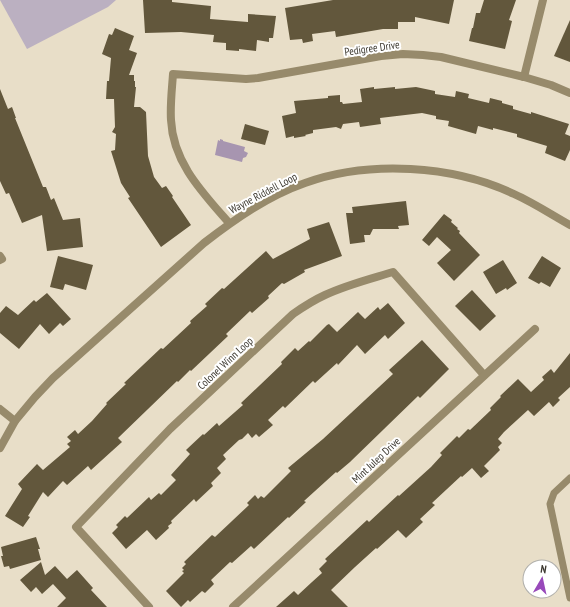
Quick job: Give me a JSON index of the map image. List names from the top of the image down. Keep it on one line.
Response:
{"streets":{"street":["Pedigree Drive","Wayne Riddell Loop","Colonel Winn Loop","Mint Julep Drive"]},"crossings":[["Pedigree Drive","Wayne Riddell Loop"],["Colonel Winn Loop","Mint Julep Drive"]],"north":"top"}
